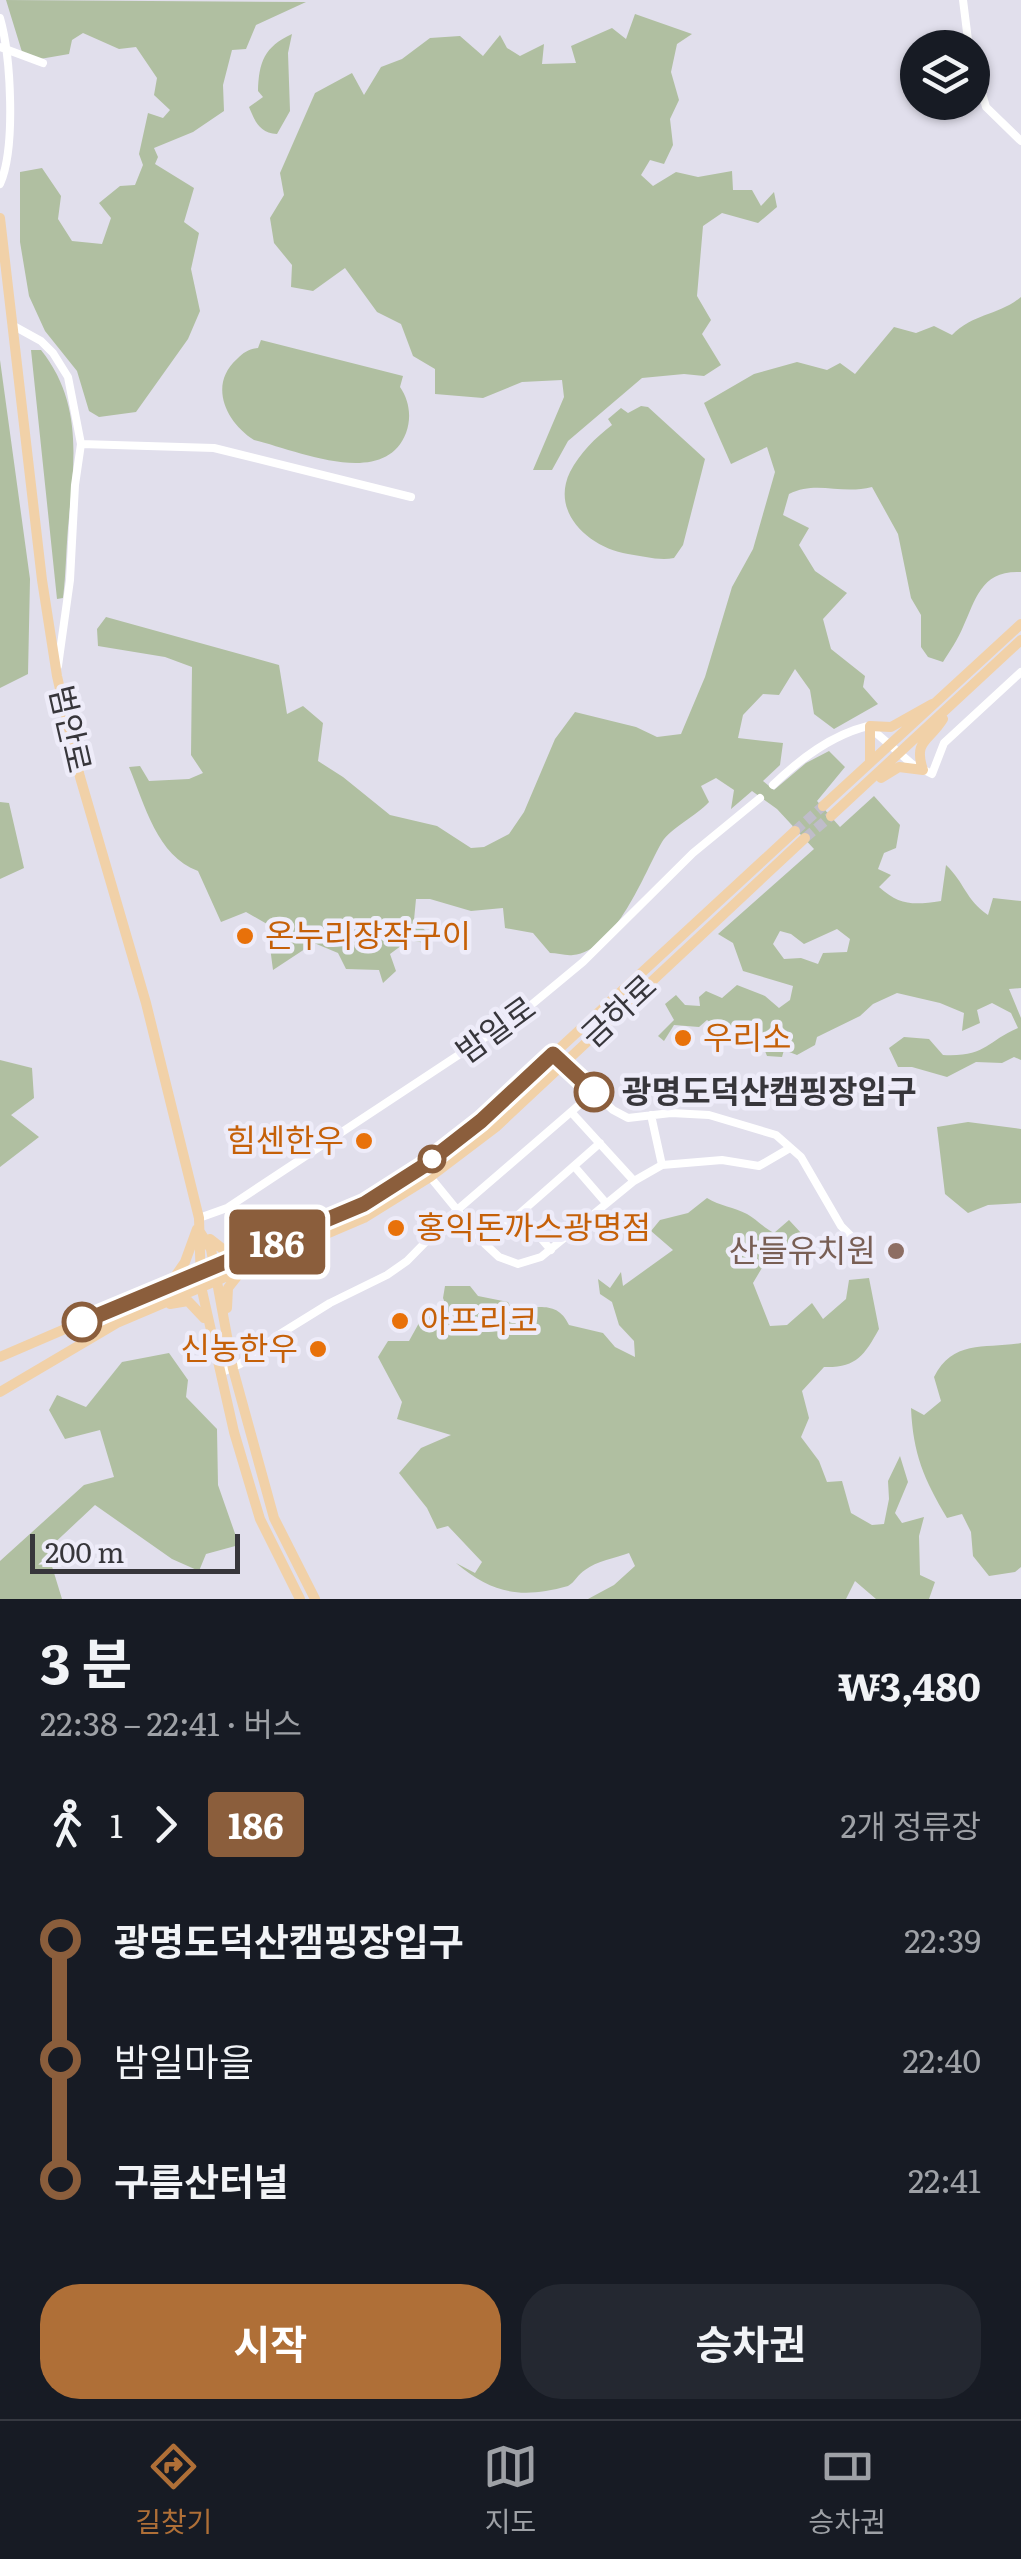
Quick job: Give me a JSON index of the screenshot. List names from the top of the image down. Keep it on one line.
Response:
{"streets":{"main road":["범안로","금하로"],"street":["밤일로"]},"crossings":[["범안로","금하로"],["범안로","밤일로"]],"places":["온누리장작구이","우리소","광명도덕산캠핑장입구","힘센한우","홍익돈까스광명점","산들유치원","아프리코","신농한우"],"lines":["bus line 186"],"scale_bar":"200 m","page":{"on_map":"186","scale":"200 m","heading":["3 분","22:38 – 22:41 · 버스","₩3,480"],"legs":["1","186","2개 정류장"],"list":[{"name":"광명도덕산캠핑장입구","value":"22:39"},{"name":"밤일마을","value":"22:40"},{"name":"구름산터널","value":"22:41"}],"buttons":["시작","승차권"],"tabs":["길찾기","지도","승차권"]}}
